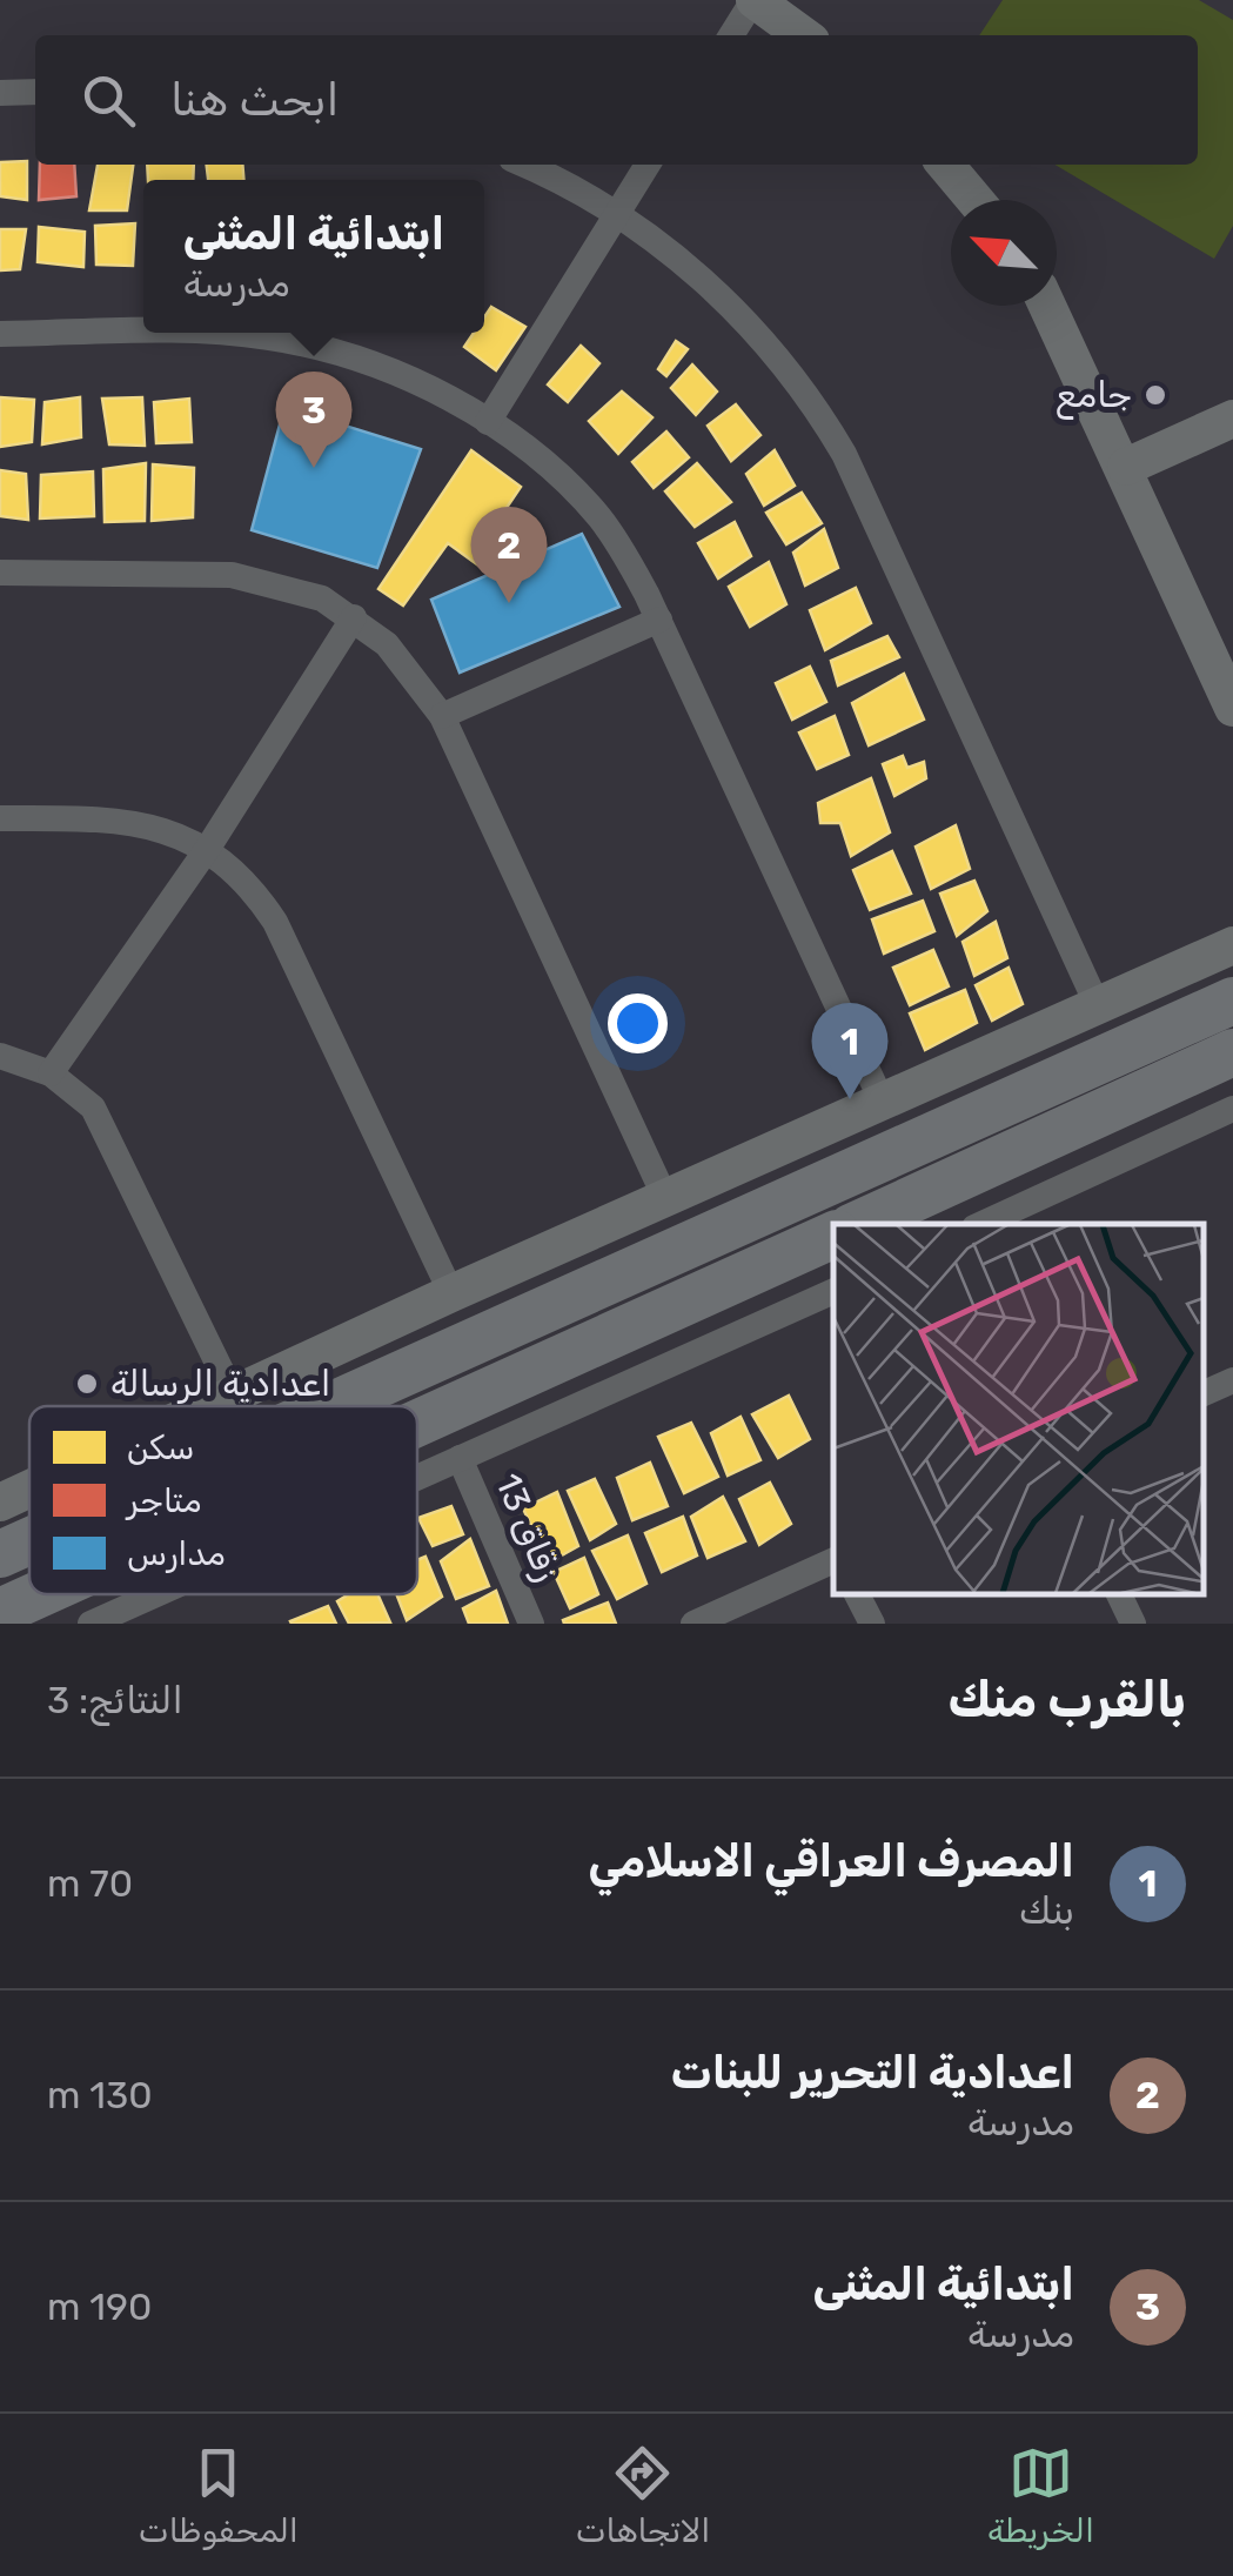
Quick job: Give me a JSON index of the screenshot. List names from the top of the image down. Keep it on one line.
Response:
{"streets":{"street":["زقاق 13"]},"places":["جامع","اعدادية الرسالة"],"legend":["سكن","متاجر","مدارس"],"north":"top left","page":{"search":"ابحث هنا","popup":["ابتدائية المثنى","مدرسة"],"pins":["3","2","1"],"heading":["بالقرب منك","النتائج: 3"],"list":[{"mark":"1","name":"المصرف العراقي الاسلامي","note":"بنك","value":"70 m"},{"mark":"2","name":"اعدادية التحرير للبنات","note":"مدرسة","value":"130 m"},{"mark":"3","name":"ابتدائية المثنى","note":"مدرسة","value":"190 m"}],"nav":["الخريطة","الاتجاهات","المحفوظات"]}}
